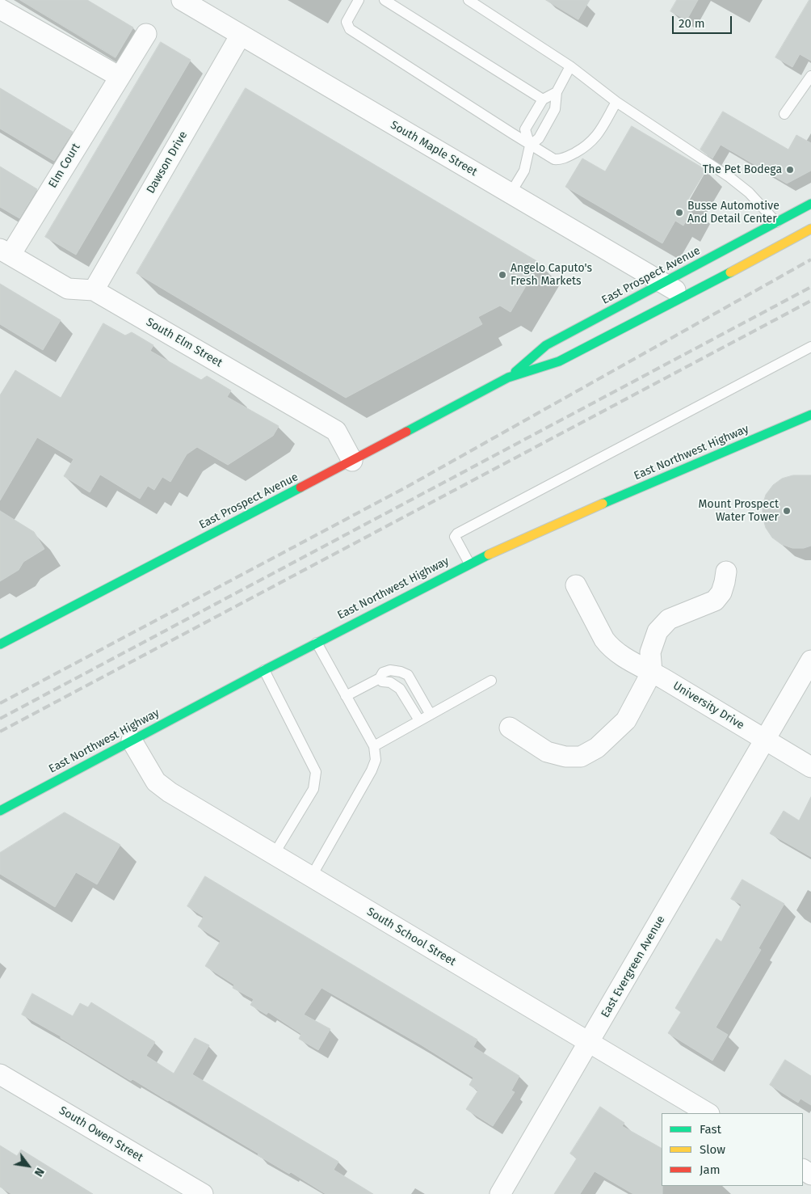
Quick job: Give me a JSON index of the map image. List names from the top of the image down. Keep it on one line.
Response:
{"streets":{"street":["South Maple Street","Dawson Drive","Elm Court","East Prospect Avenue","South Elm Street","East Northwest Highway","University Drive","South School Street","East Evergreen Avenue","South Owen Street"]},"crossings":[["South Maple Street","Dawson Drive"],["South Maple Street","East Prospect Avenue"],["Dawson Drive","South Elm Street"],["Elm Court","South Elm Street"],["East Prospect Avenue","South Elm Street"],["East Northwest Highway","South School Street"],["University Drive","East Evergreen Avenue"],["South School Street","East Evergreen Avenue"]],"places":["The Pet Bodega","Busse Automotive And Detail Center","Angelo Caputo's Fresh Markets","Mount Prospect Water Tower"],"legend":["Fast","Slow","Jam"],"scale_bar":"20 m","north":"bottom right"}
